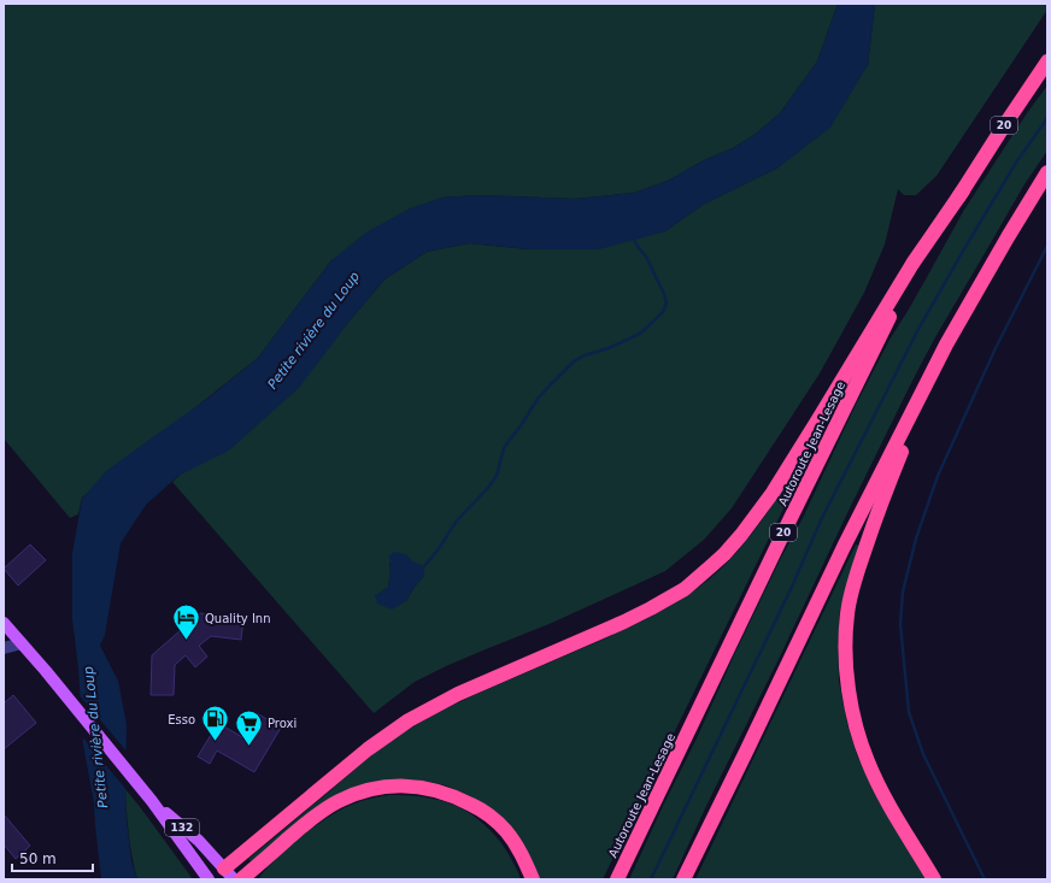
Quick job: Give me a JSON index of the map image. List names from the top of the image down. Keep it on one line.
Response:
{"streets":{"highway":["20","Autoroute Jean-Lesage"],"main road":["132"]},"water":["Petite rivière du Loup"],"places":{"hotel":["Quality Inn"],"fuel station":["Esso"],"supermarket":["Proxi"]},"scale_bar":"50 m"}
